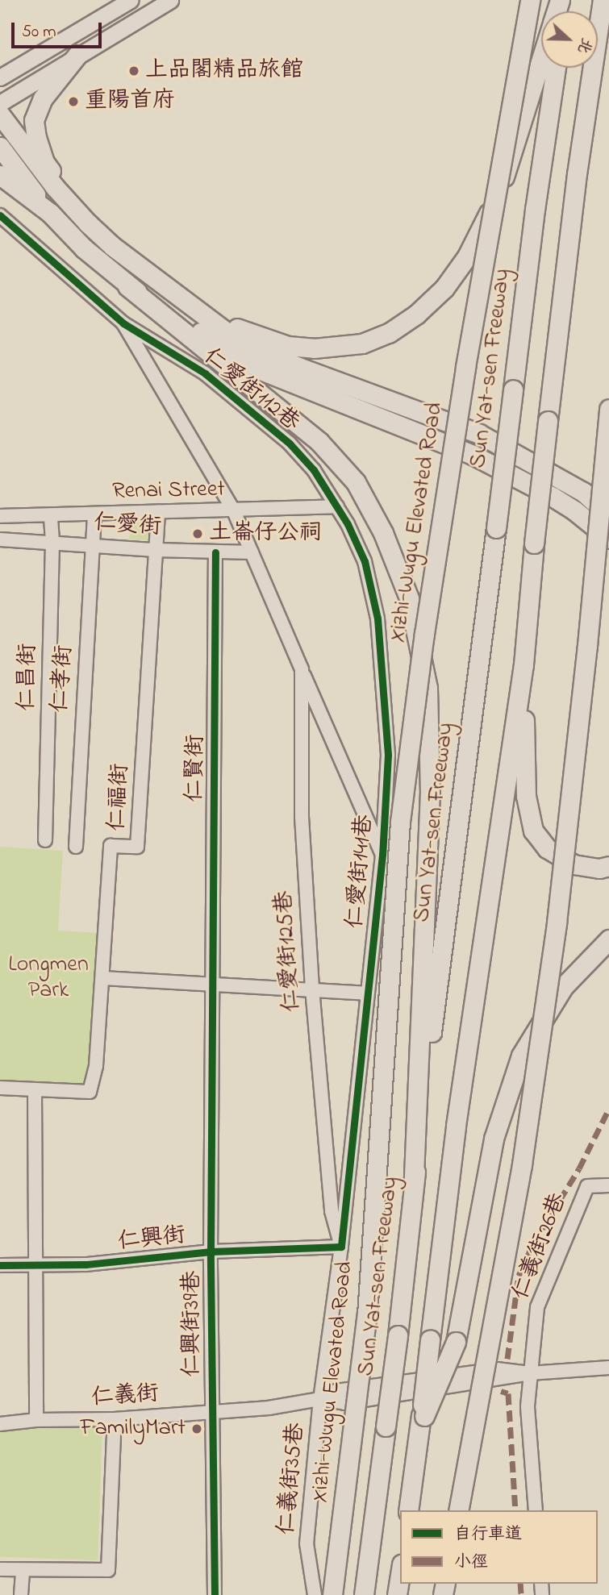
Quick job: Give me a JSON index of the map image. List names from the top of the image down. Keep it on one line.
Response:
{"streets":{"highway":["Sun Yat-sen Freeway","Xizhi-Wugu Elevated Road"],"street":["仁愛街112巷","Renai Street","仁愛街","仁昌街","仁孝街","仁賢街","仁福街","仁愛街141巷","仁愛街125巷","仁興街","仁義街26巷","仁興街39巷","仁義街","仁義街35巷"]},"crossings":[["仁愛街112巷","Renai Street"],["仁愛街112巷","仁愛街141巷"],["仁愛街112巷","仁愛街125巷"],["Renai Street","仁昌街"],["Renai Street","仁孝街"],["Renai Street","仁福街"],["Renai Street","仁愛街141巷"],["Renai Street","仁愛街125巷"],["仁愛街","仁昌街"],["仁愛街","仁孝街"],["仁愛街","仁賢街"],["仁愛街","仁福街"],["仁愛街","仁愛街125巷"],["仁賢街","仁興街39巷"],["仁愛街141巷","仁愛街125巷"],["仁愛街141巷","仁興街"],["仁愛街125巷","仁興街"],["仁愛街125巷","仁義街"],["仁愛街125巷","仁義街35巷"],["仁興街","仁興街39巷"],["仁義街26巷","仁義街"],["仁興街39巷","仁義街"],["仁義街","仁義街35巷"]],"parks":["Longmen Park"],"places":["上品閣精品旅館","重陽首府","土崙仔公祠","FamilyMart"],"legend":["自行車道","小徑"],"scale_bar":"50 m","north":"right"}
